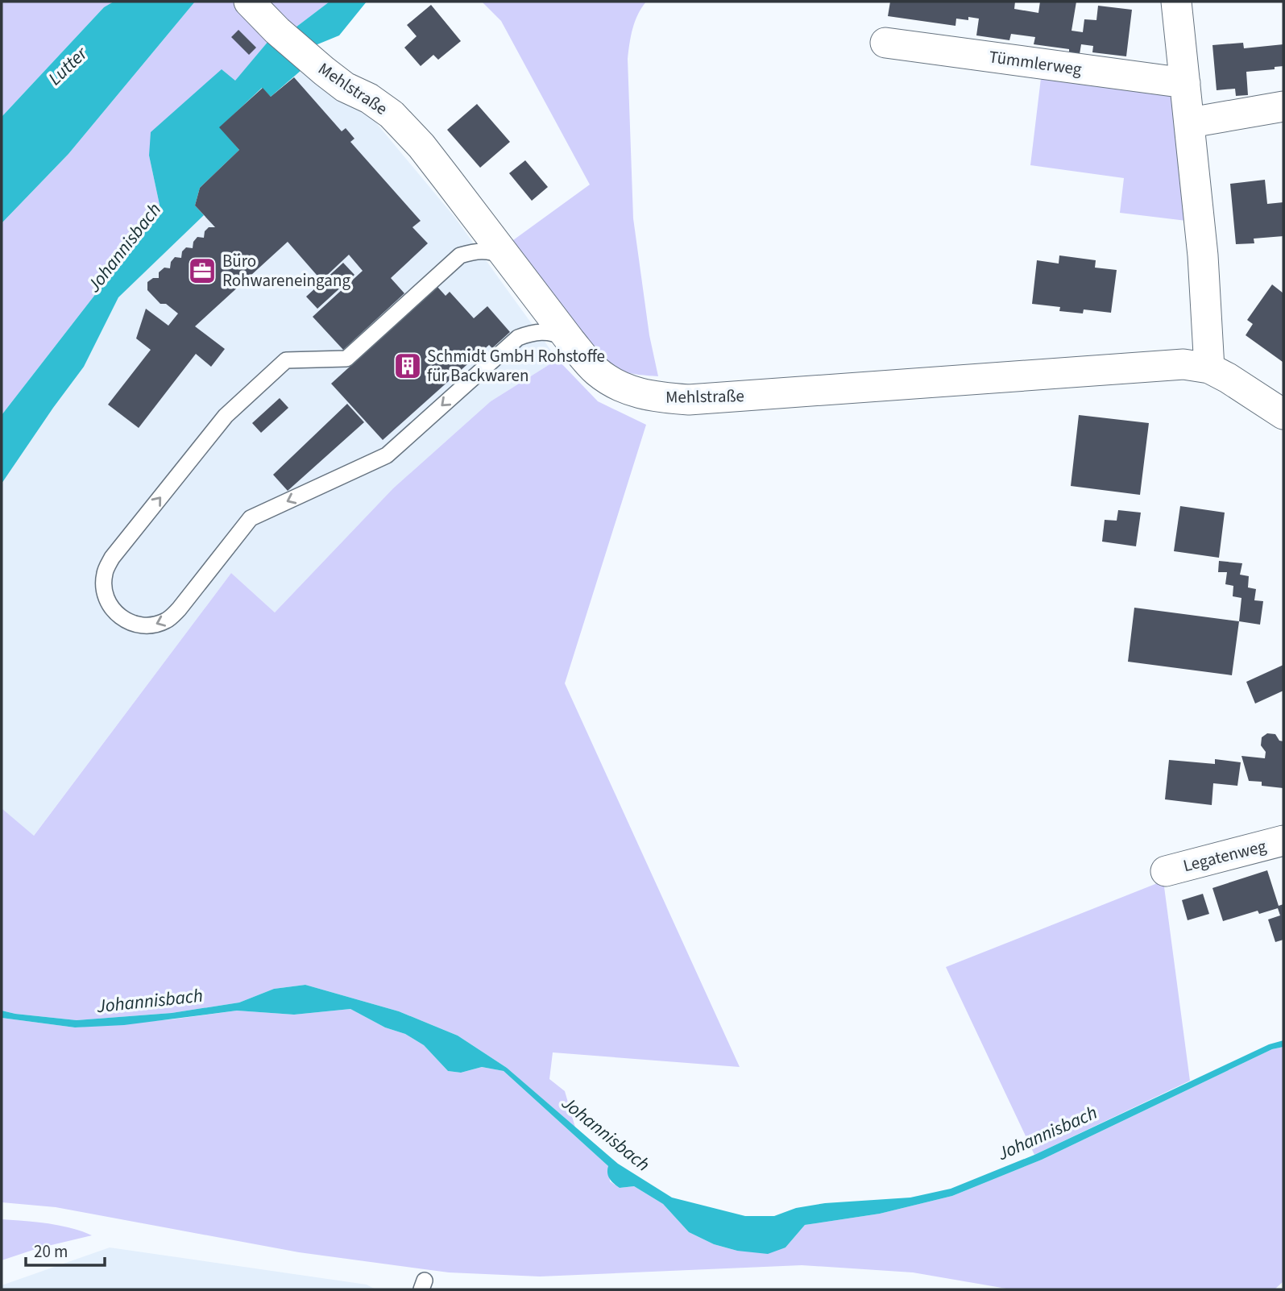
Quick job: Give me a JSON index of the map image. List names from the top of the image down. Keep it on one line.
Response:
{"streets":{"street":["Tümmlerweg","Mehlstraße","Legatenweg"]},"water":["Lutter","Johannisbach"],"places":{"office":["Büro Rohwareneingang"],"building":["Schmidt GmbH Rohstoffe für Backwaren"]},"scale_bar":"20 m"}
